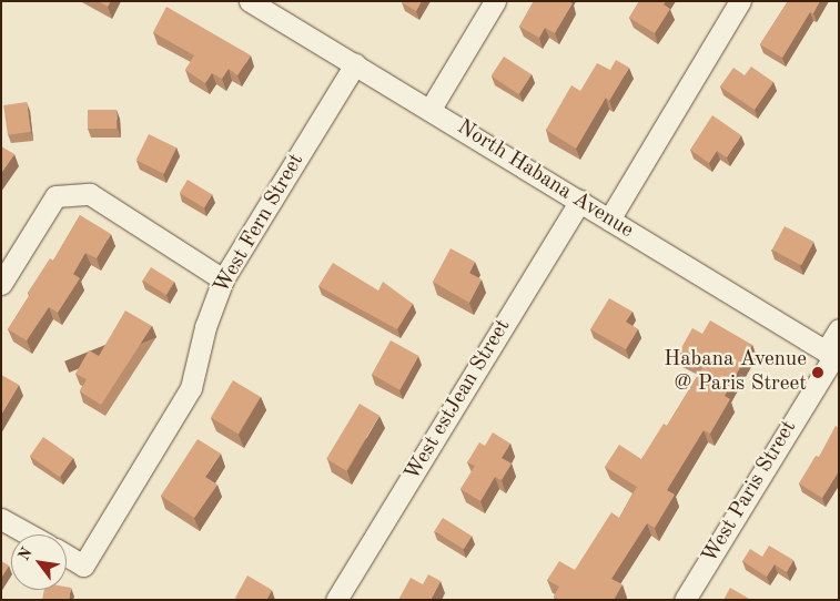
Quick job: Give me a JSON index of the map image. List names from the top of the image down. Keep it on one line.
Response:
{"streets":{"street":["North Habana Avenue","West Fern Street","West estJean Street","West Paris Street"]},"crossings":[["North Habana Avenue","West Fern Street"],["North Habana Avenue","West estJean Street"],["North Habana Avenue","West Paris Street"]],"places":["Habana Avenue @ Paris Street"],"north":"top left"}
